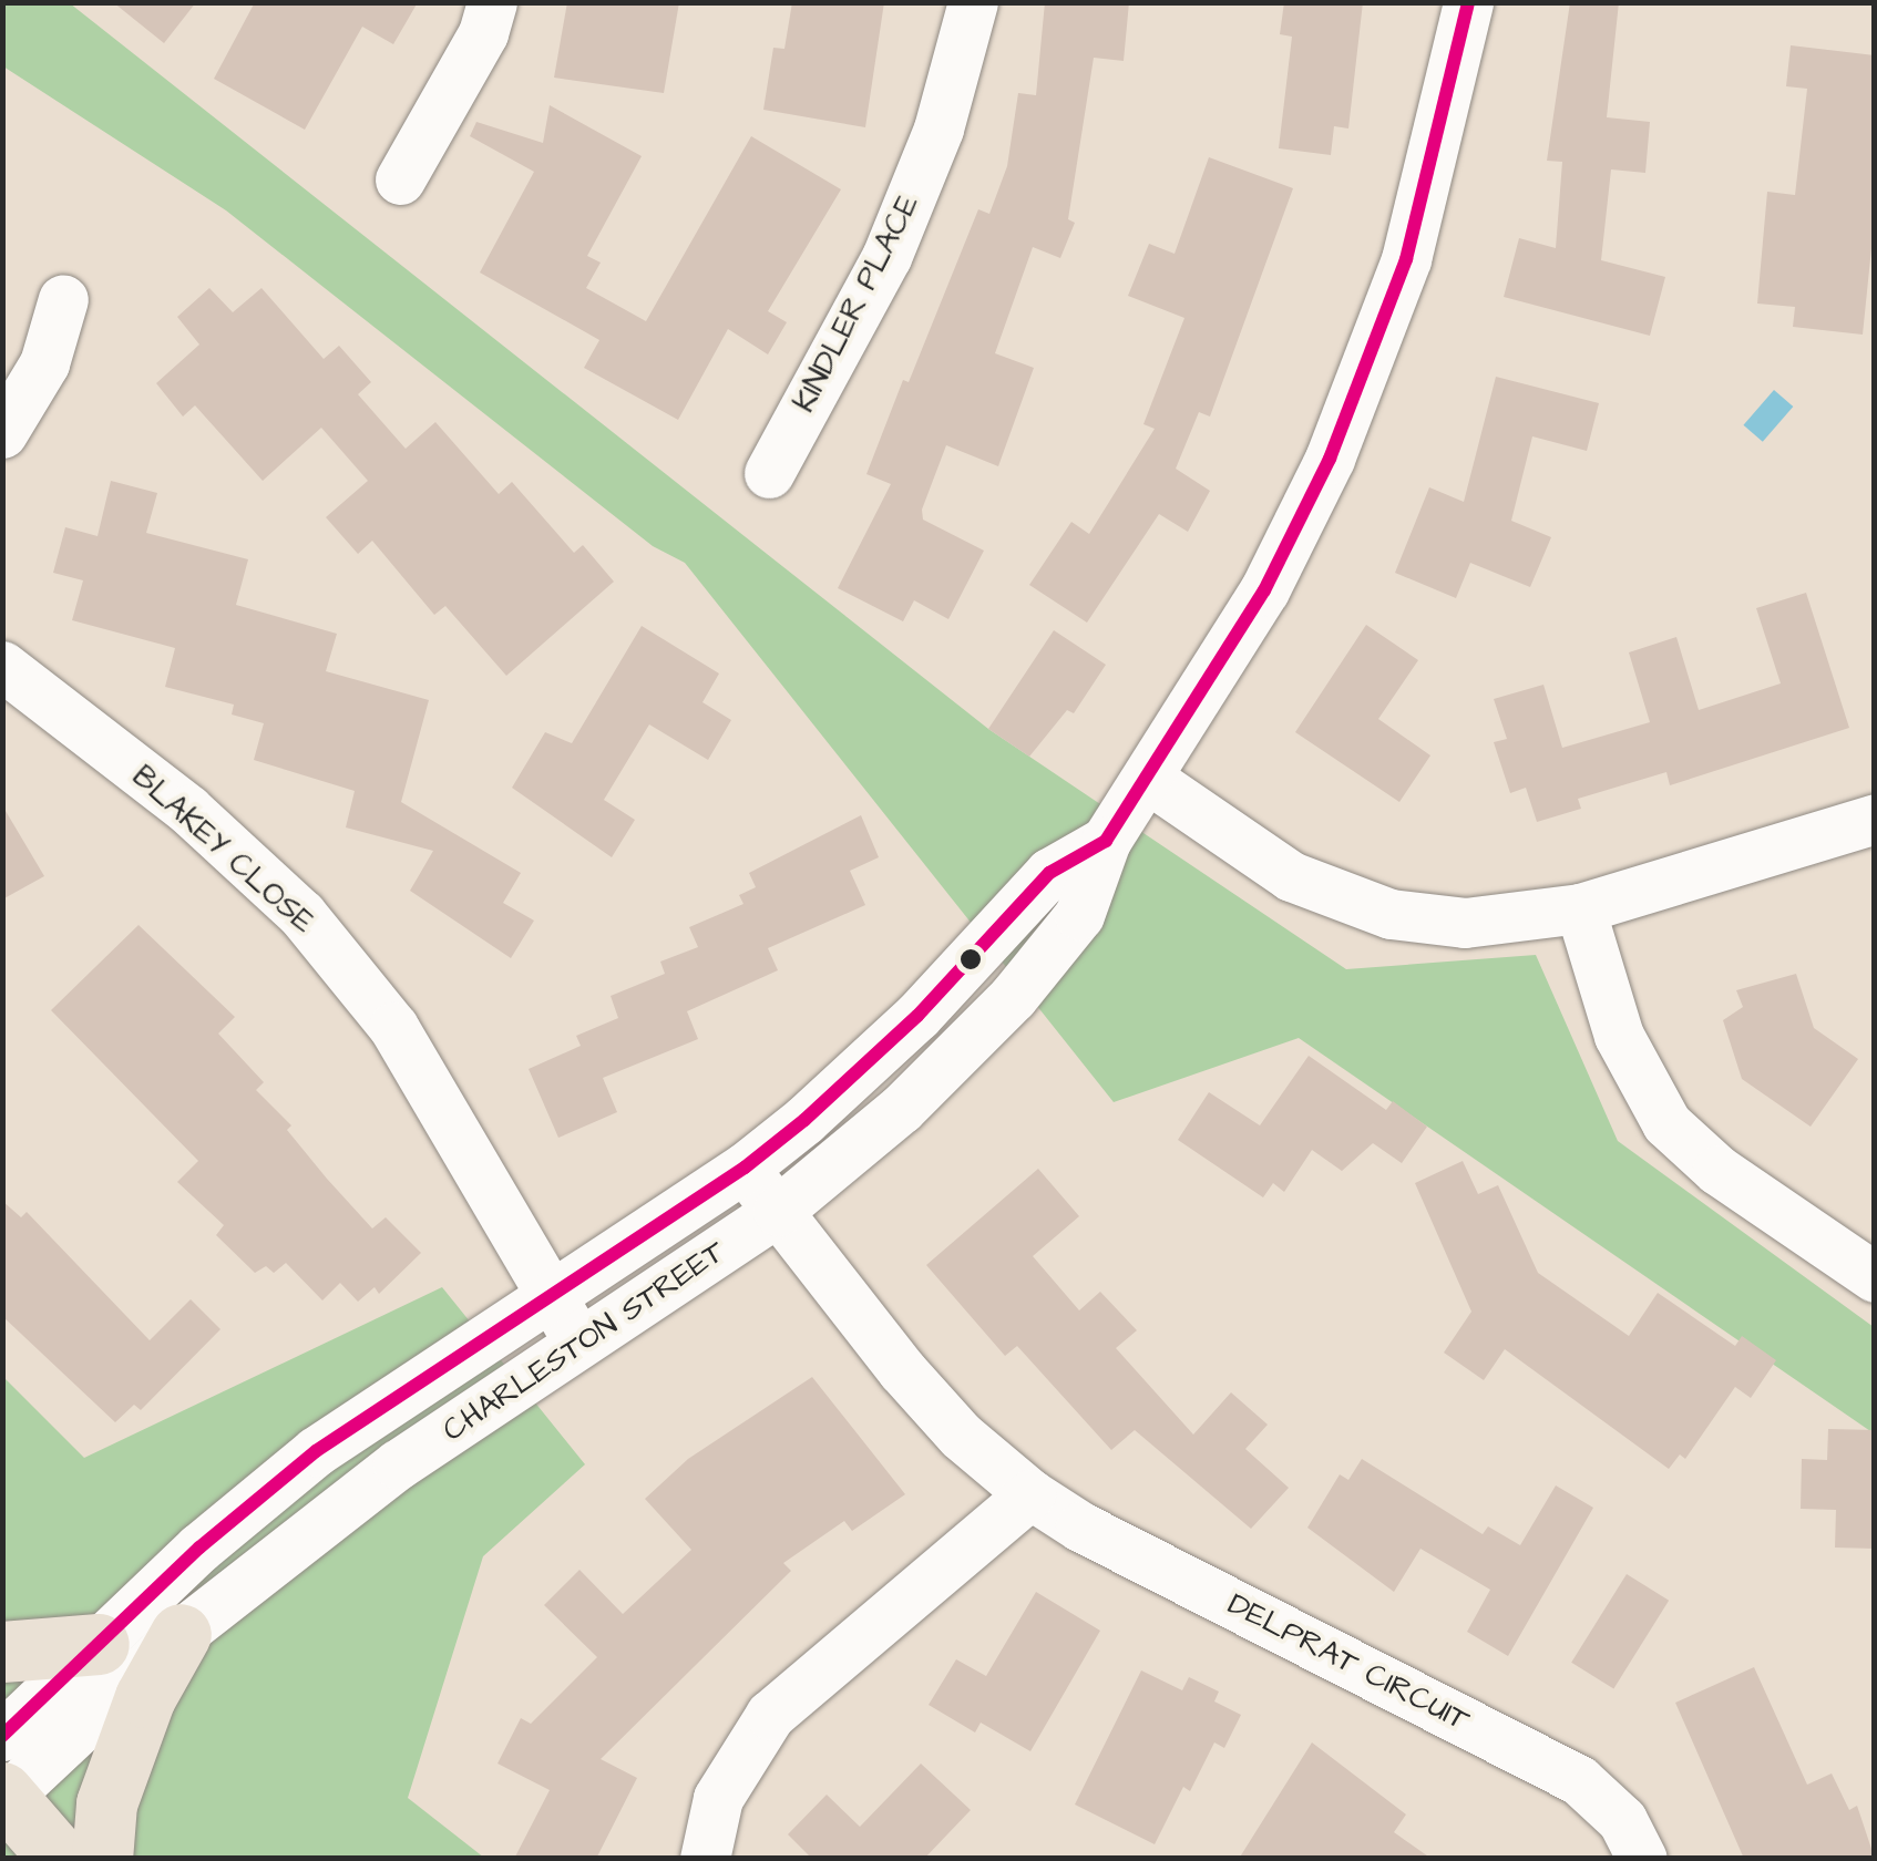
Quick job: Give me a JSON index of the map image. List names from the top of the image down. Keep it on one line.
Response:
{"streets":{"street":["KINDLER PLACE","BLAKEY CLOSE","CHARLESTON STREET","DELPRAT CIRCUIT"]},"crossings":[["BLAKEY CLOSE","CHARLESTON STREET"],["CHARLESTON STREET","DELPRAT CIRCUIT"]]}
